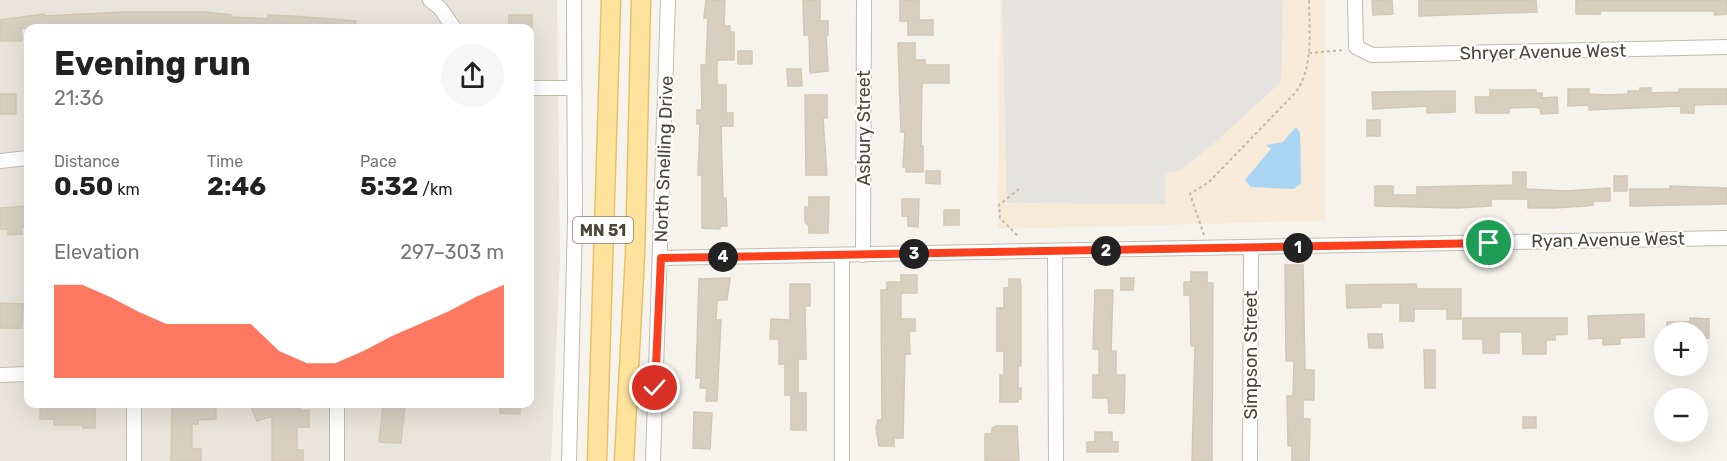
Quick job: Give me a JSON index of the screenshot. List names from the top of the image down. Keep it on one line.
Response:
{"streets":{"main road":["MN 51"],"street":["Shryer Avenue West","Asbury Street","North Snelling Drive","Ryan Avenue West","Simpson Street"]},"crossings":[["Asbury Street","Ryan Avenue West"],["North Snelling Drive","Ryan Avenue West"],["Ryan Avenue West","Simpson Street"]],"page":{"heading":["Evening run","21:36"],"stats":[["Distance","0.50 km"],["Time","2:46"],["Pace","5:32 /km"]],"chart":["Elevation","297–303 m"],"pins":["1","2","3","4"],"map_buttons":["+","−"]}}
